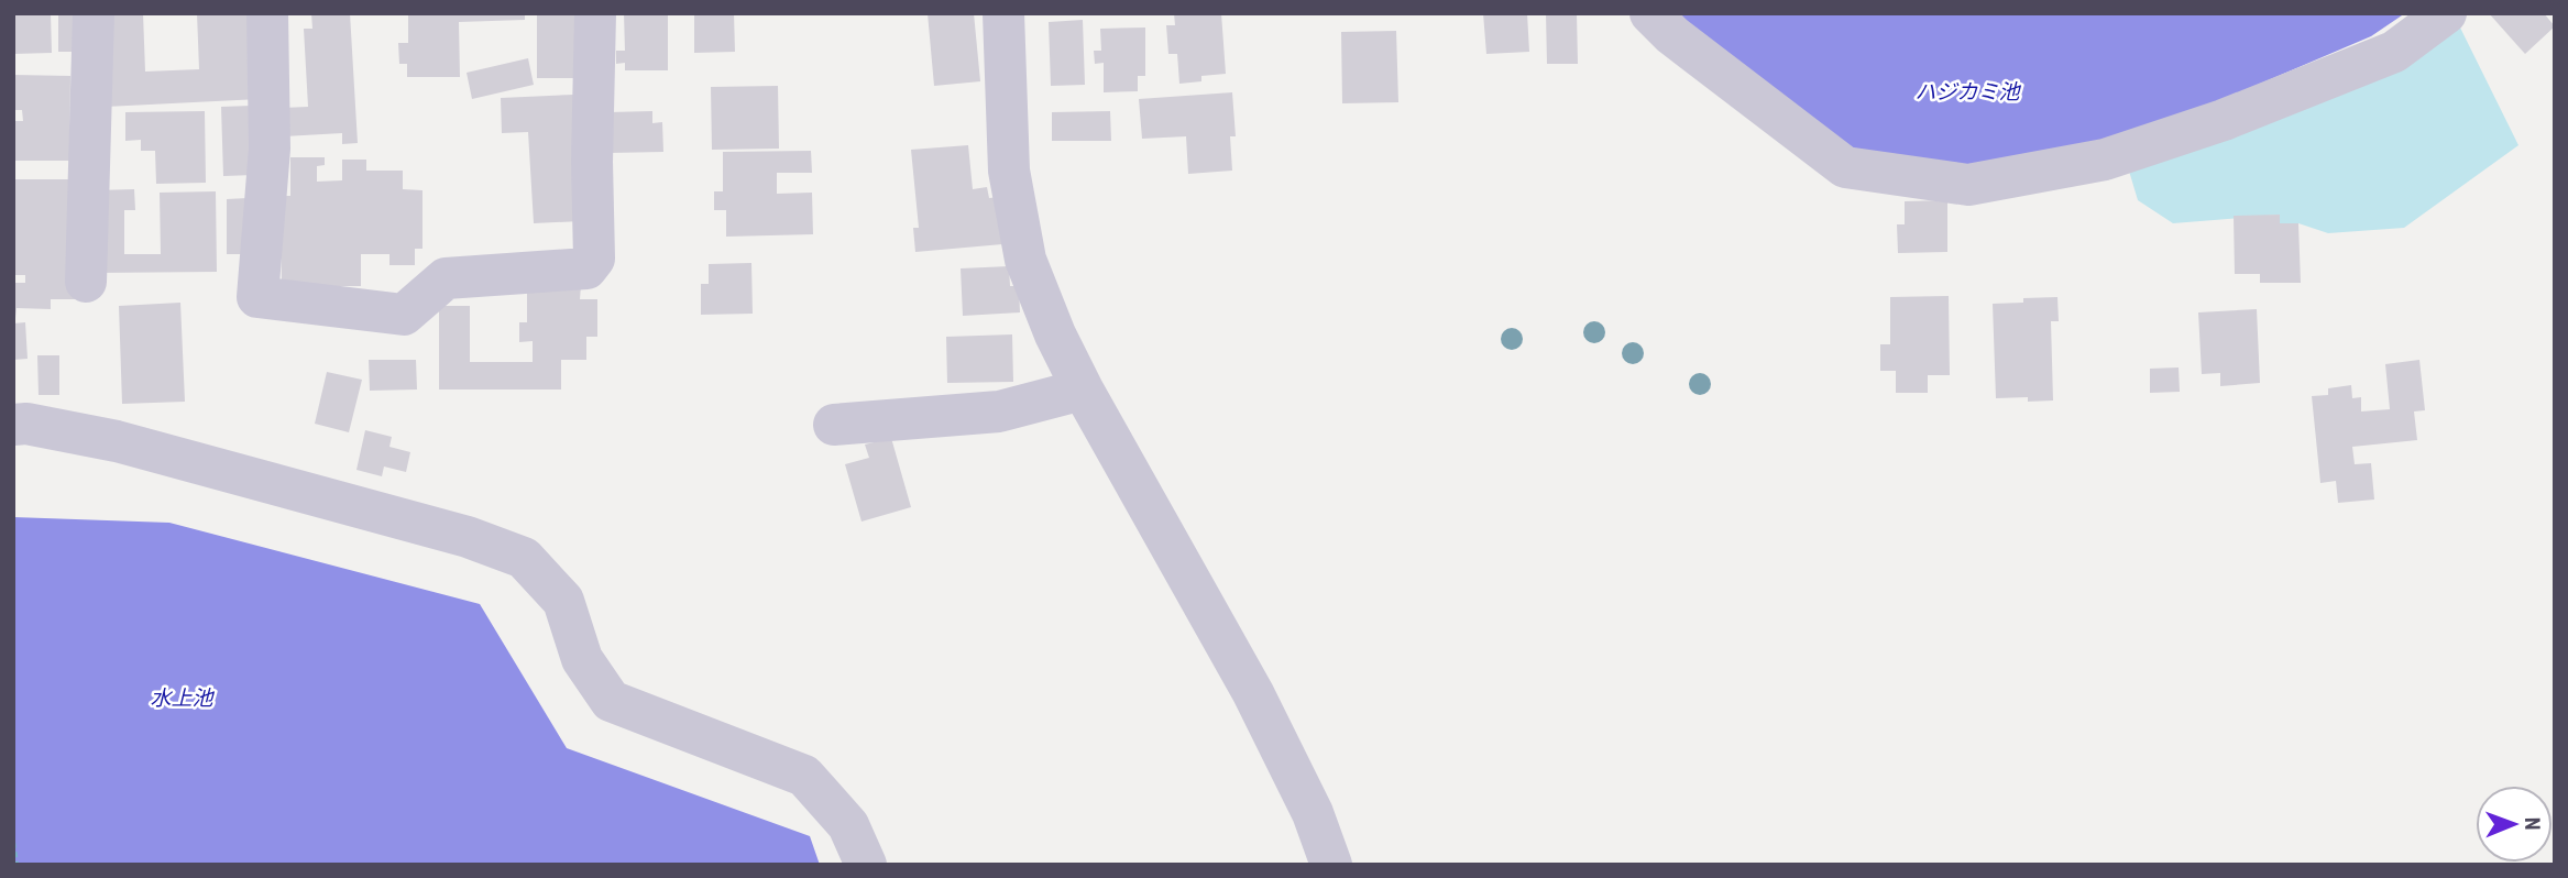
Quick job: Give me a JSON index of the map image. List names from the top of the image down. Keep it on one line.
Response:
{"water":["ハジカミ池","水上池"],"north":"right"}
